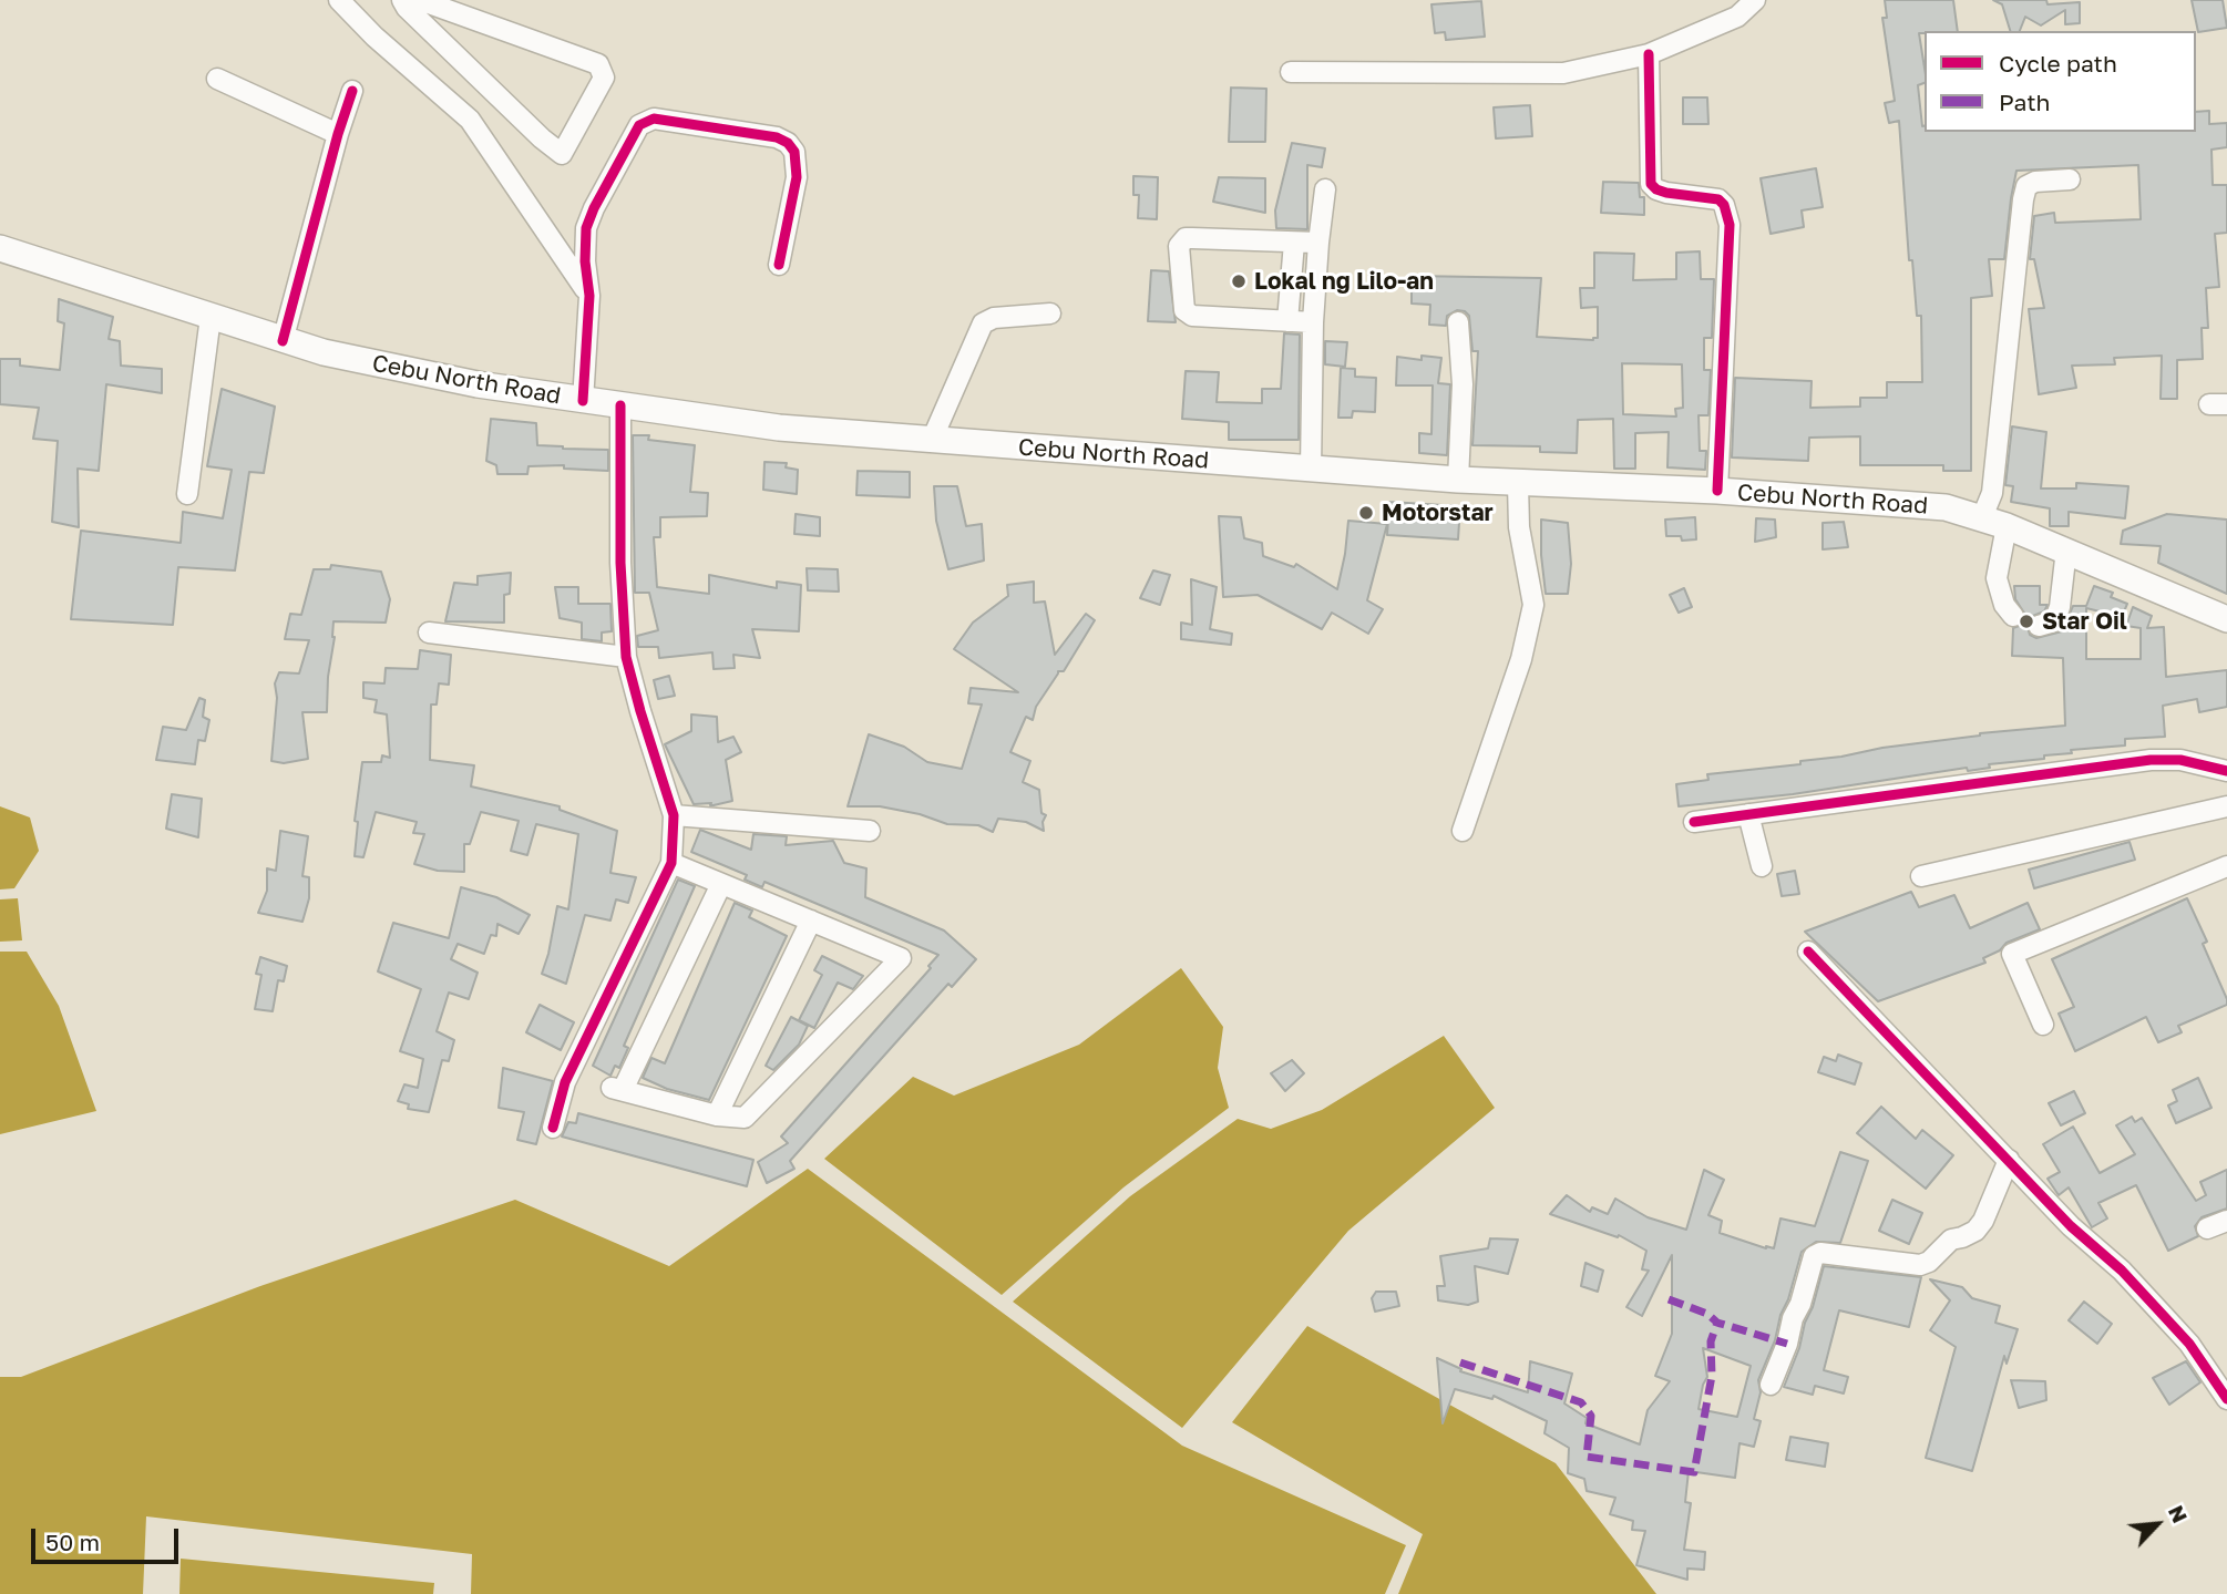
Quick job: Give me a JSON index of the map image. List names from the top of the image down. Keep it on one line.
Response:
{"streets":{"main road":["Cebu North Road"]},"places":["Lokal ng Lilo-an","Motorstar","Star Oil"],"legend":["Cycle path","Path"],"scale_bar":"50 m","north":"top right"}
